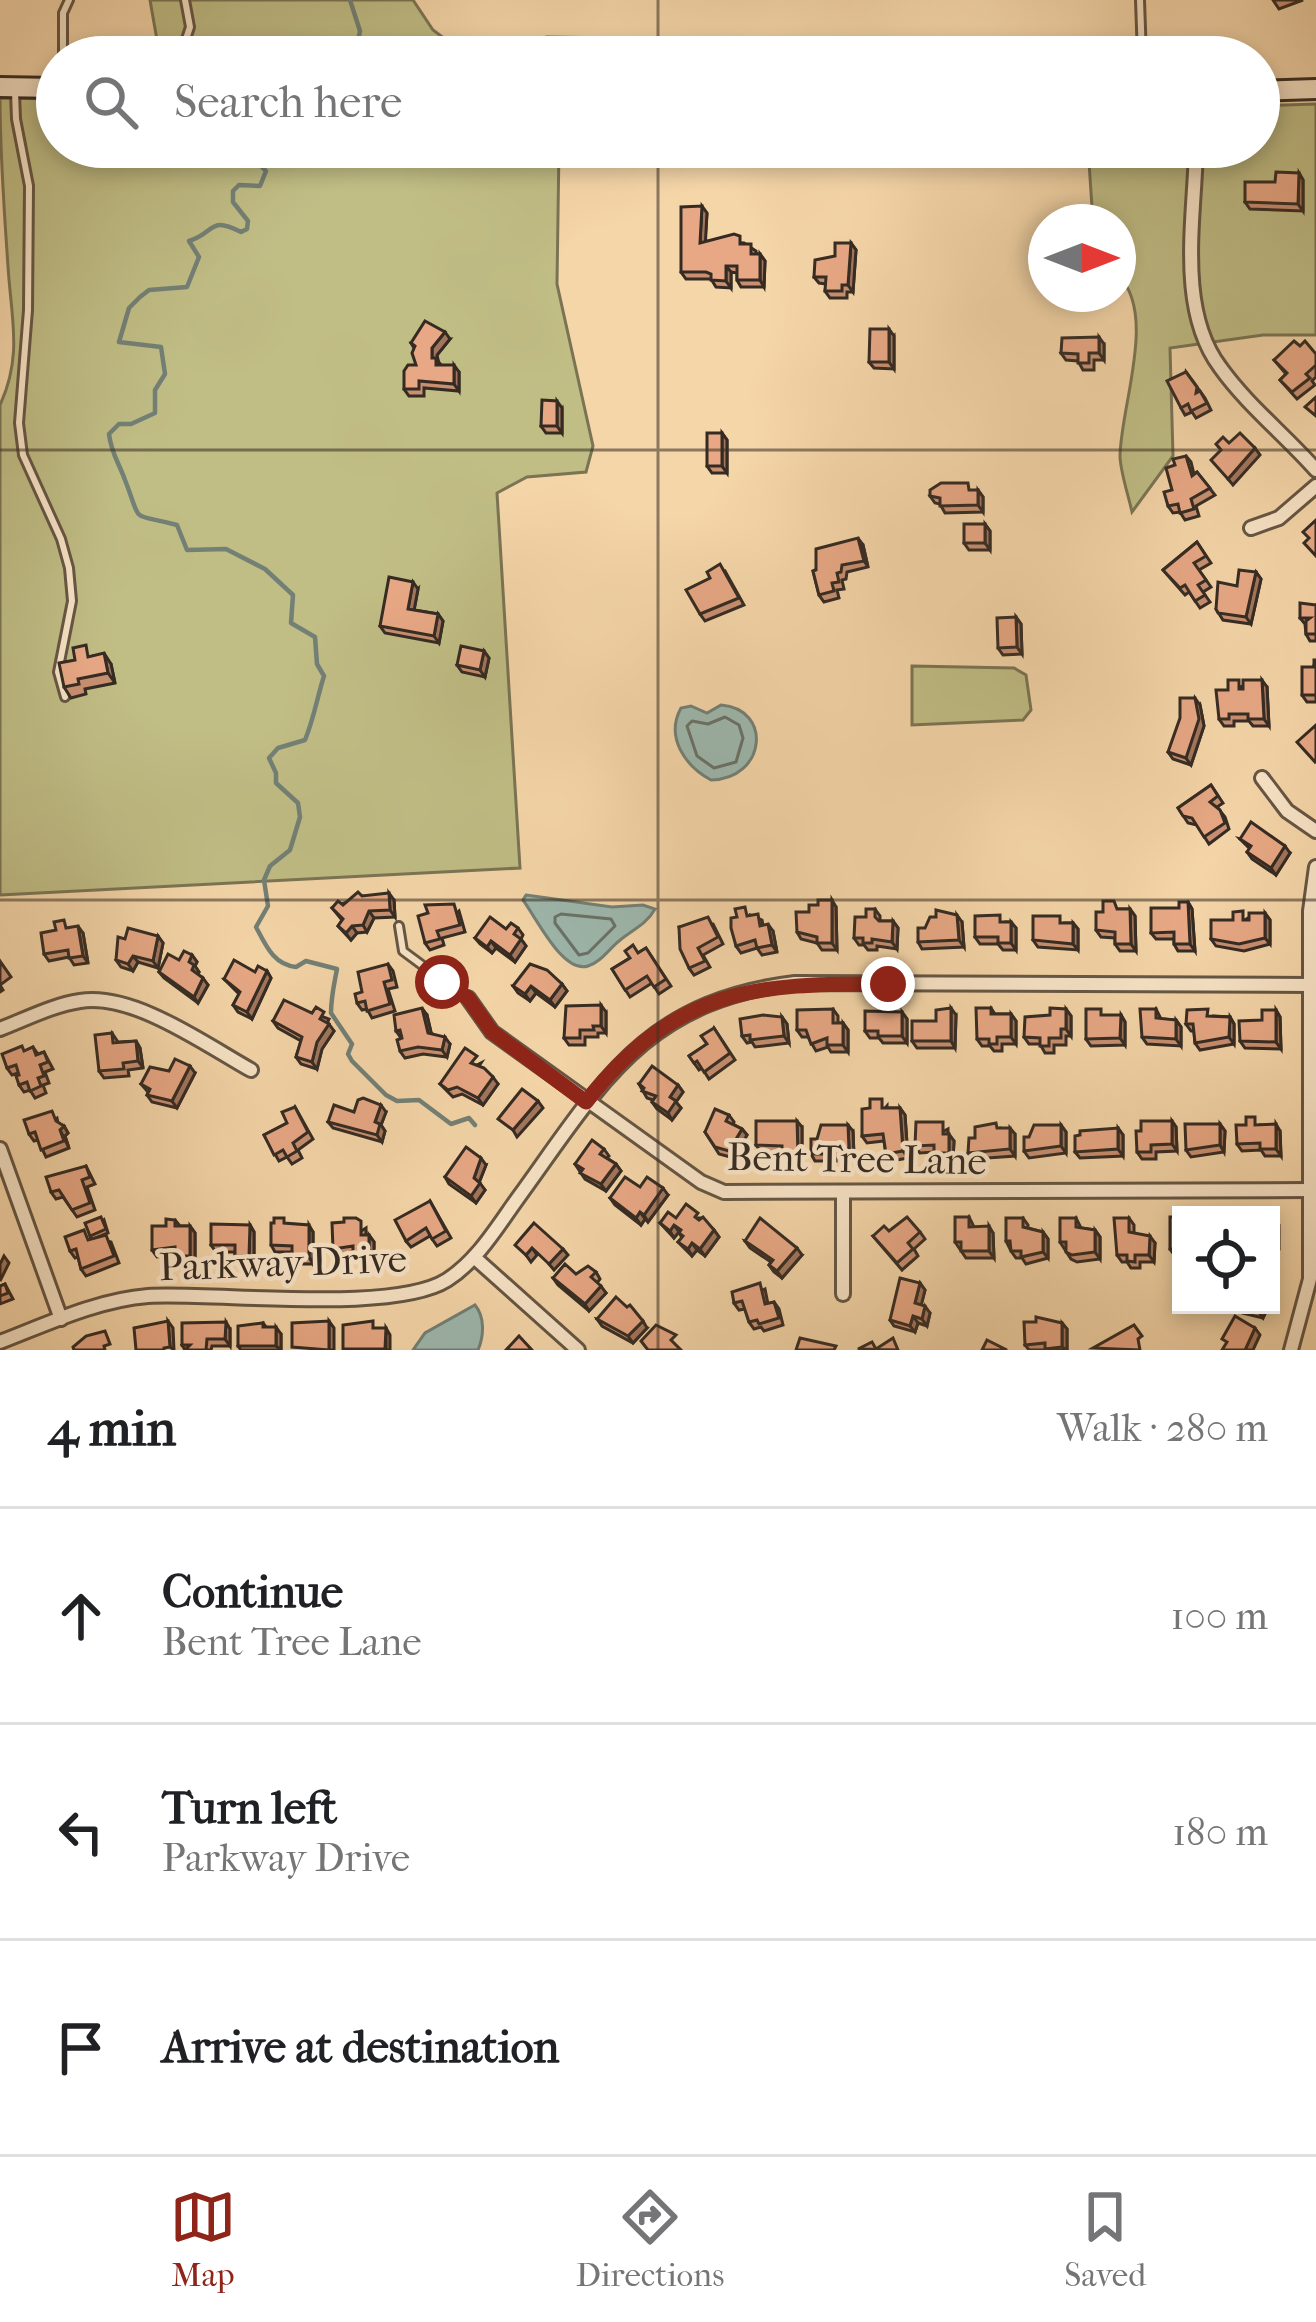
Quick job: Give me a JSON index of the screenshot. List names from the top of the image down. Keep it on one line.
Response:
{"streets":{"street":["Bent Tree Lane","Parkway Drive"]},"crossings":[["Bent Tree Lane","Parkway Drive"]],"north":"right","page":{"search":"Search here","heading":["4 min","Walk · 280 m"],"list":[["Continue","Bent Tree Lane","100 m"],["Turn left","Parkway Drive","180 m"],"Arrive at destination"],"nav":["Map","Directions","Saved"]}}
